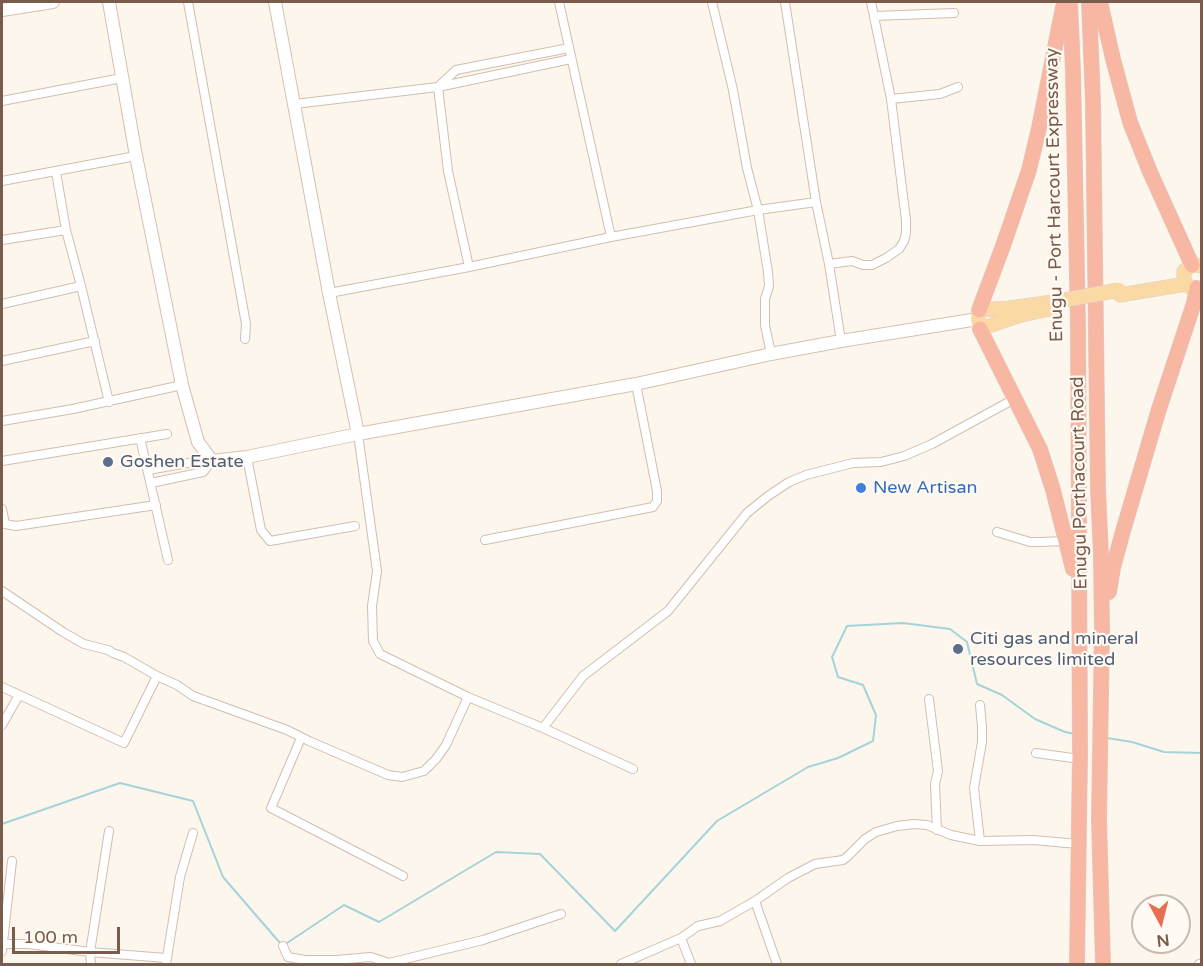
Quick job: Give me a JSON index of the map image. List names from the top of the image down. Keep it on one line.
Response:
{"streets":{"highway":["Enugu - Port Harcourt Expressway","Enugu Porthacourt Road"]},"places":["Goshen Estate","New Artisan","Citi gas and mineral resources limited"],"scale_bar":"100 m","north":"bottom"}
